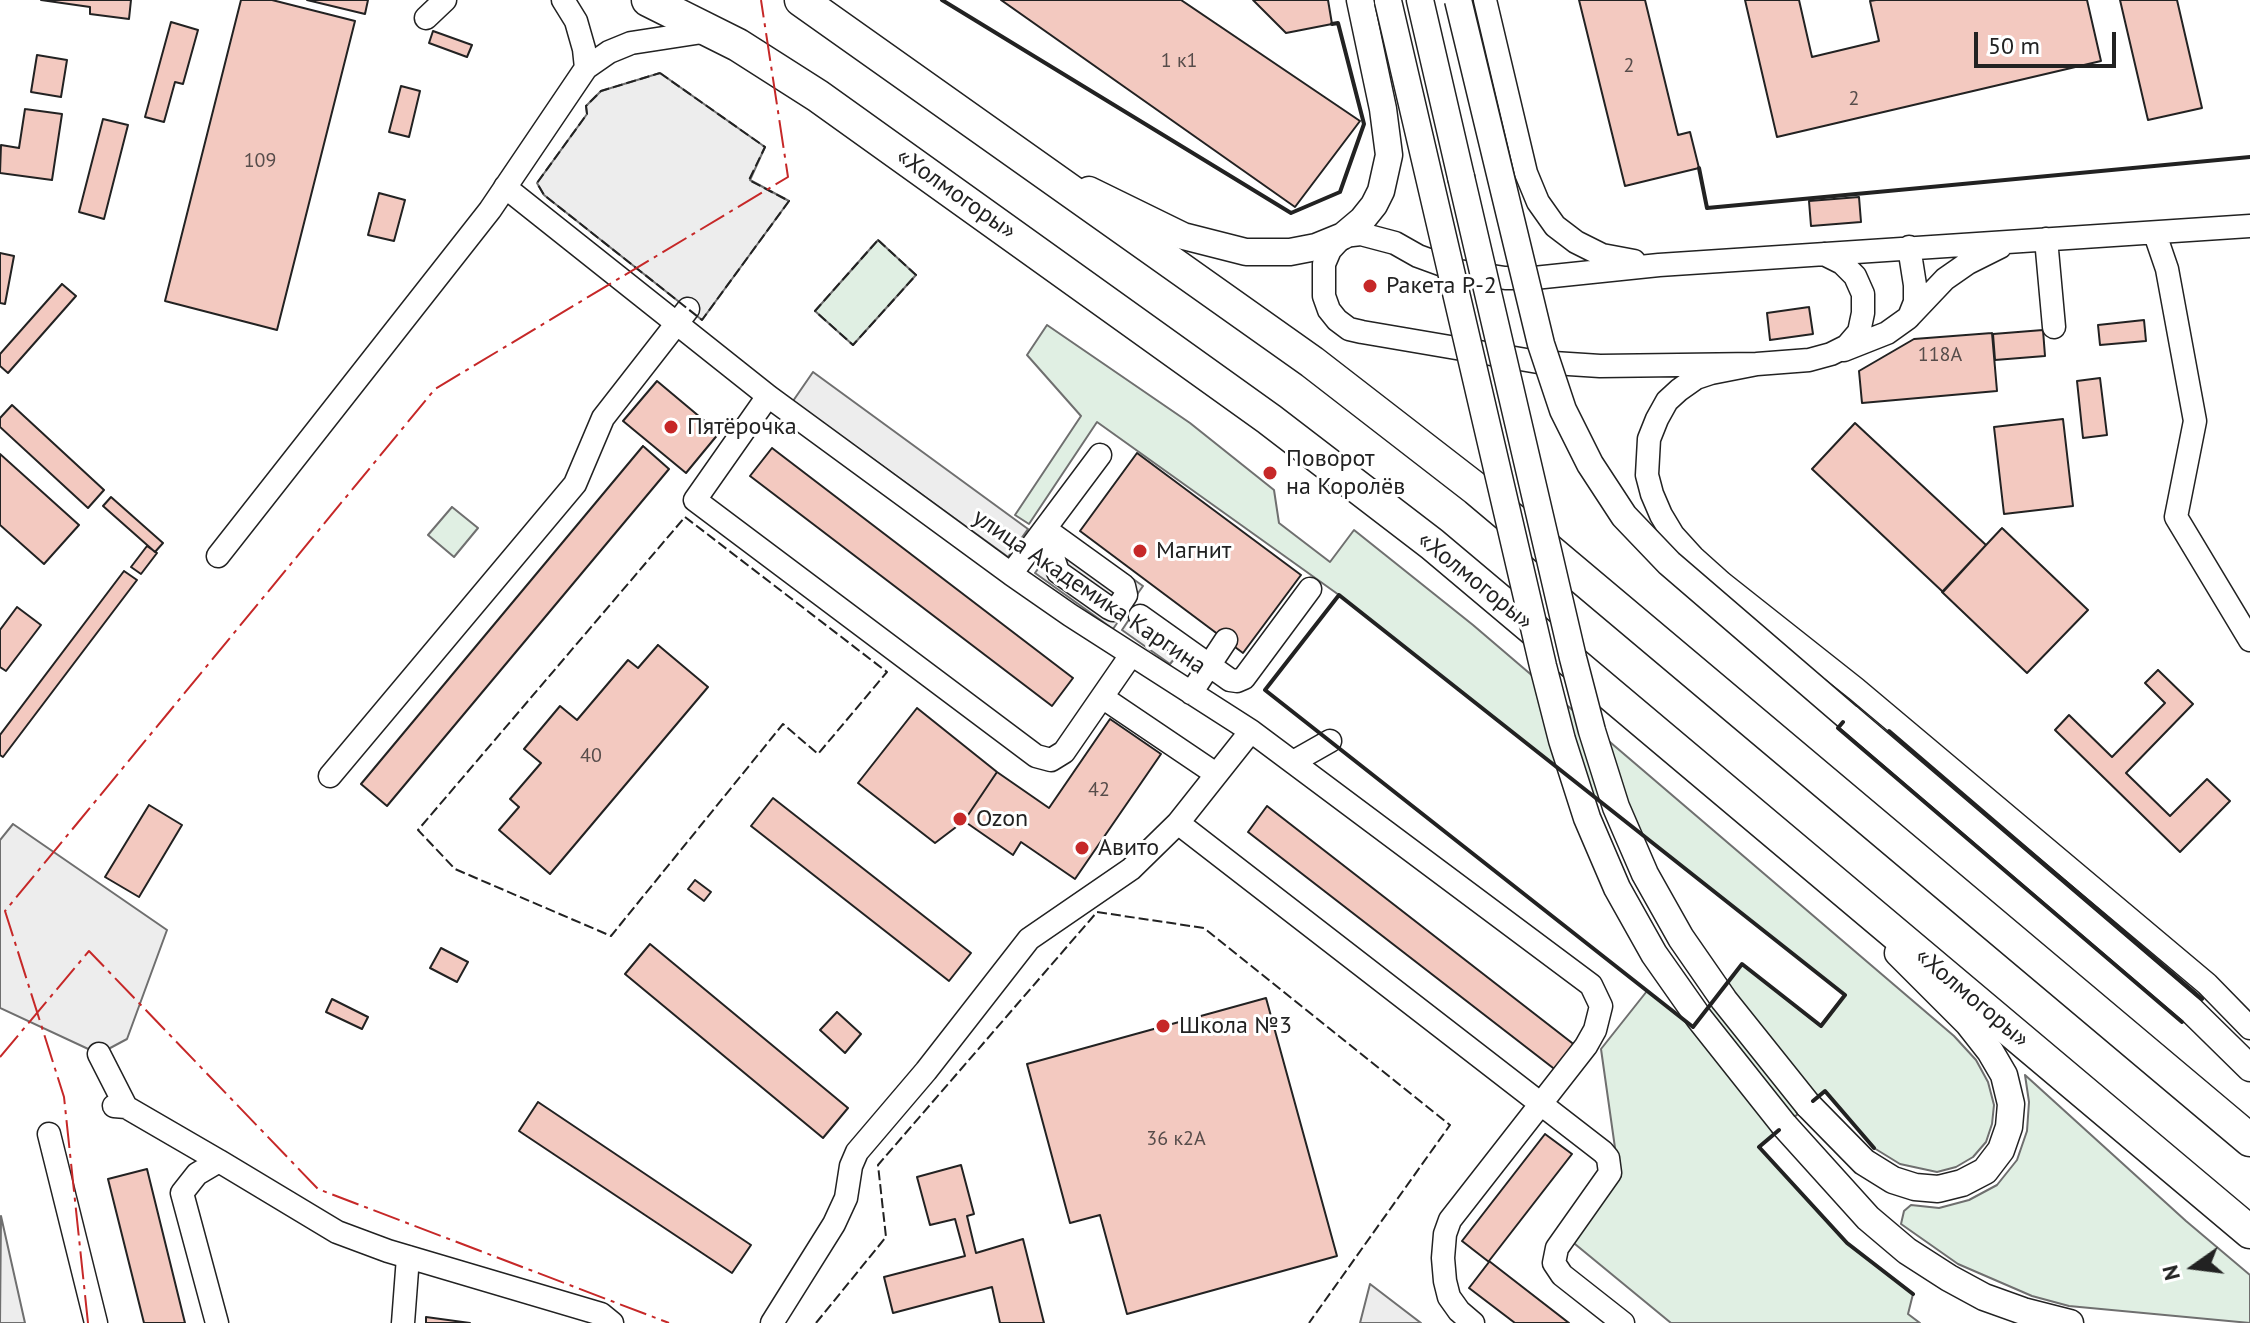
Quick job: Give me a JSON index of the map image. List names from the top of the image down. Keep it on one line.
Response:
{"streets":{"highway":["«Холмогоры»"],"street":["улица Академика Каргина"]},"places":["Ракета Р-2","Пятёрочка","Поворот на Королёв","Магнит","Ozon","Авито","Школа №3"],"house_numbers":["1 к1","2","2","109","118А","40","42","36 к2А"],"scale_bar":"50 m","north":"left"}
